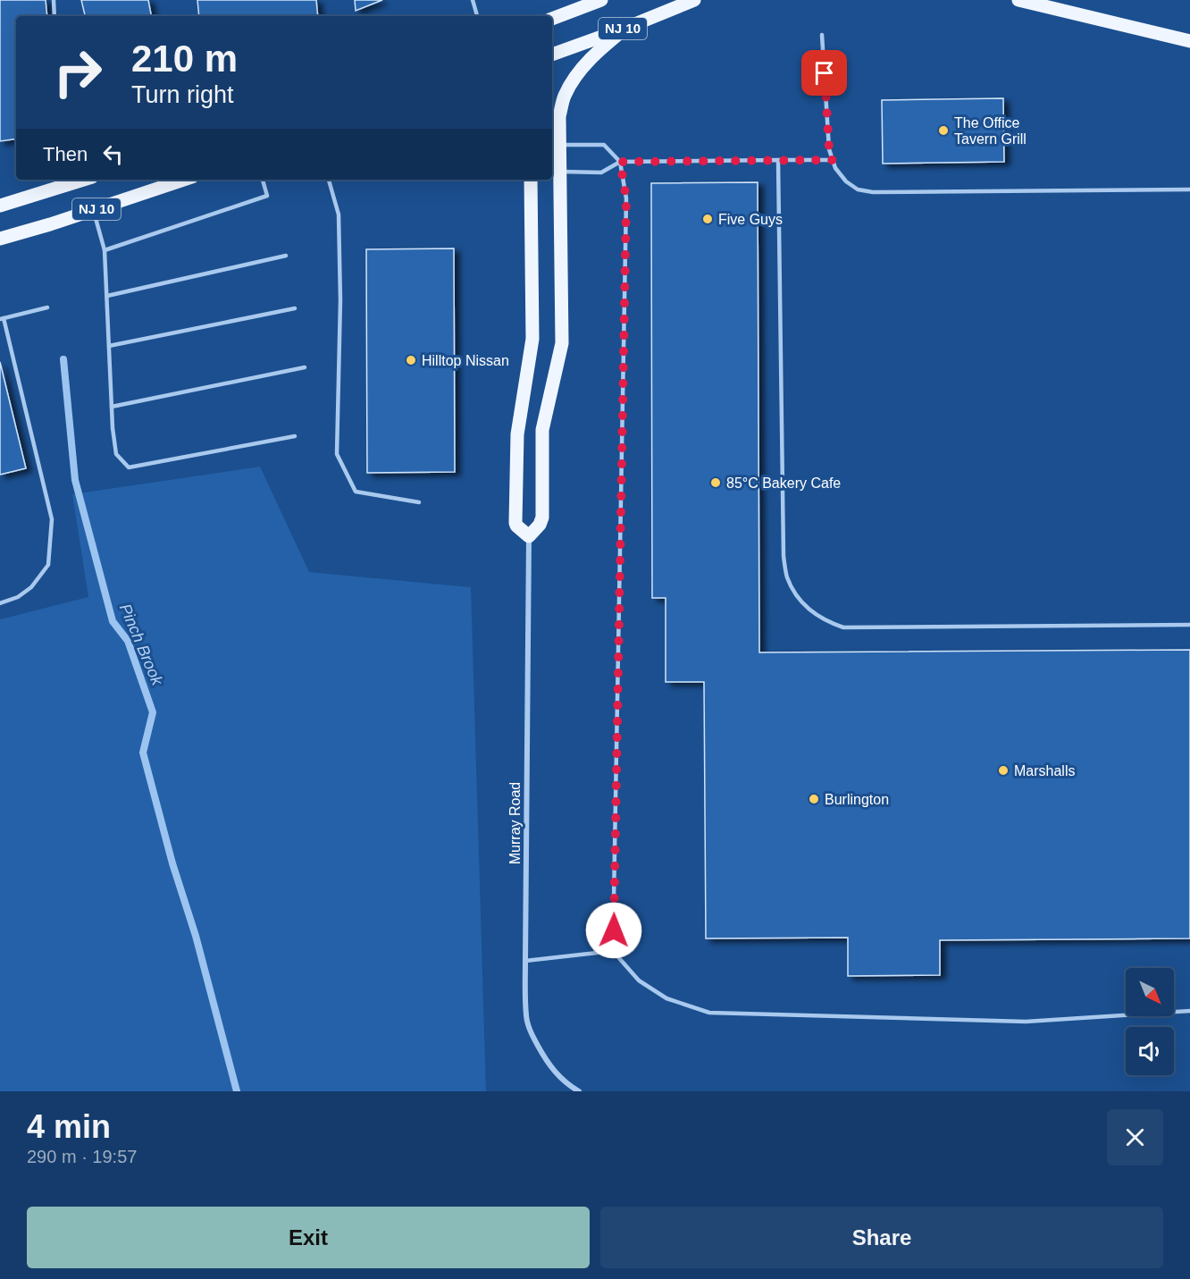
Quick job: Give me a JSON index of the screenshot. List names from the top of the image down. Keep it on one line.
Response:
{"streets":{"main road":["NJ 10"],"street":["Murray Road"]},"water":["Pinch Brook"],"places":["The Office Tavern Grill","Five Guys","Hilltop Nissan","85°C Bakery Cafe","Marshalls","Burlington"],"north":"bottom right","page":{"turn":["210 m","Turn right"],"then":"Then","heading":["4 min","290 m · 19:57"],"buttons":["Exit","Share"]}}
